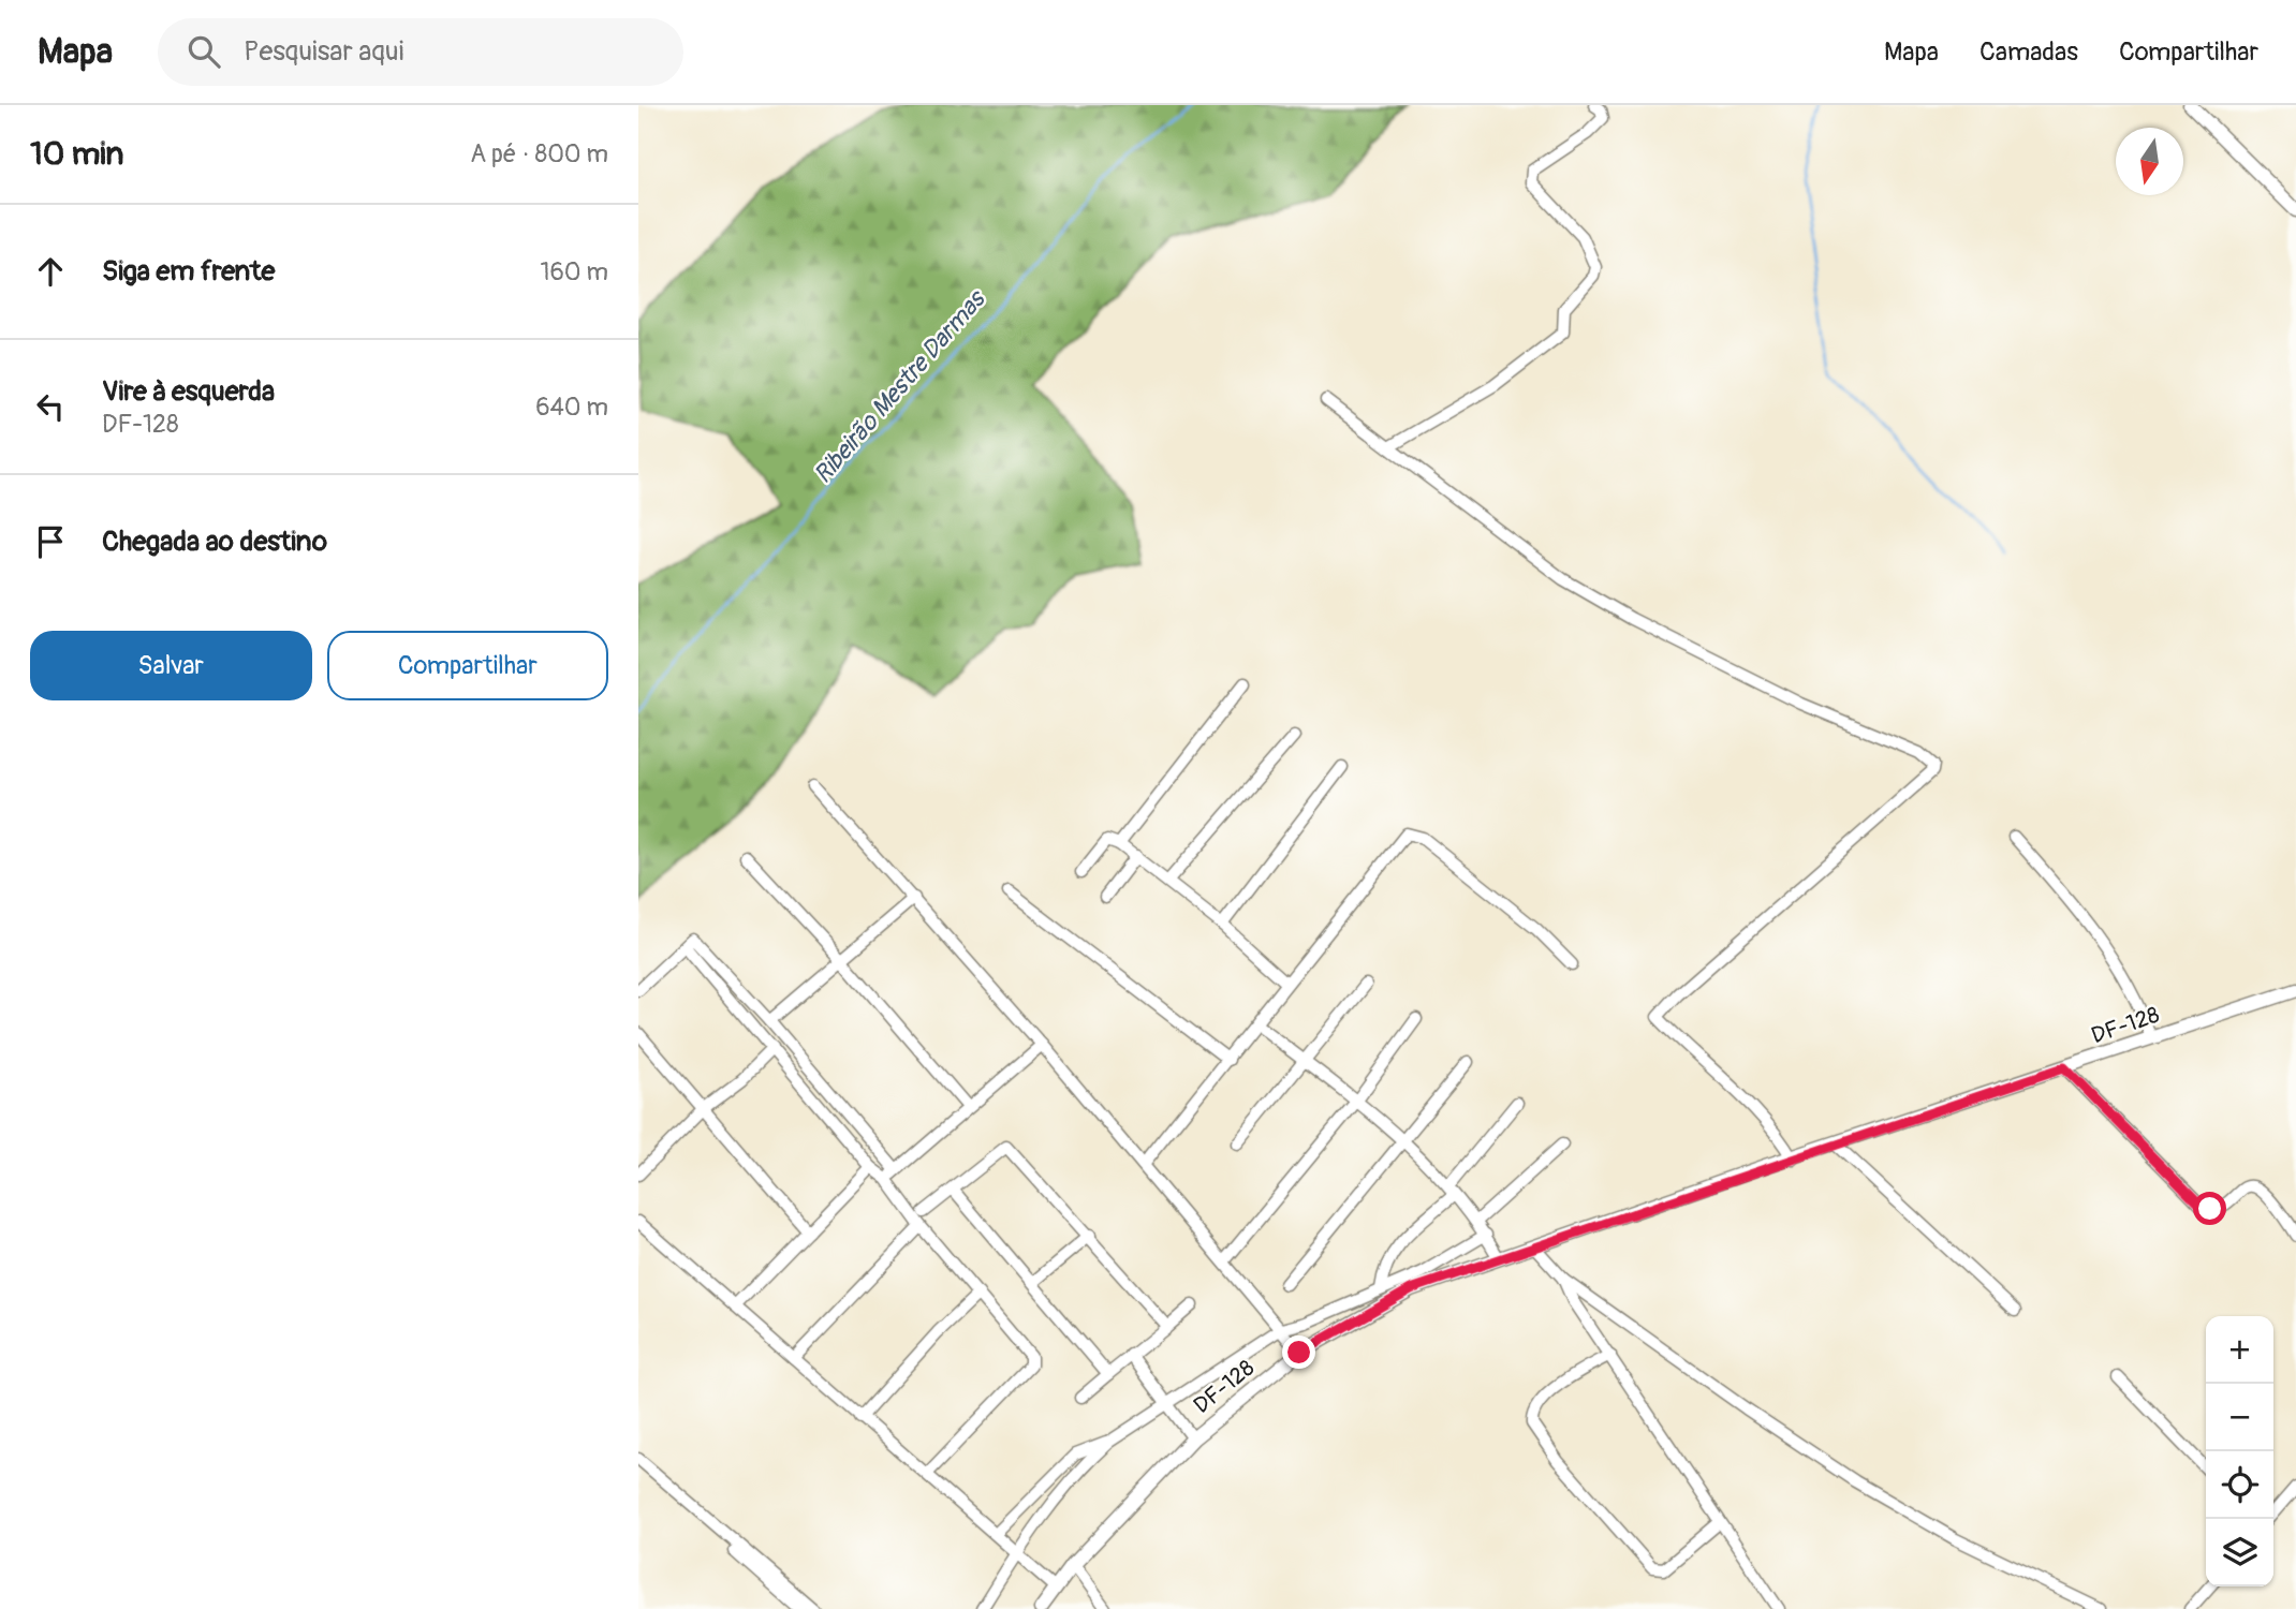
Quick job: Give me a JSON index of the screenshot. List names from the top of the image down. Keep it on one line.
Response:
{"streets":{"main road":["DF-128"]},"water":["Ribeirão Mestre Darmas"],"north":"bottom","page":{"header":"Mapa","search":"Pesquisar aqui","nav":["Mapa","Camadas","Compartilhar"],"heading":["10 min","A pé · 800 m"],"list":[["Siga em frente","160 m"],["Vire à esquerda","DF-128","640 m"],"Chegada ao destino"],"buttons":["Salvar","Compartilhar"],"map_buttons":["+","−"]}}
